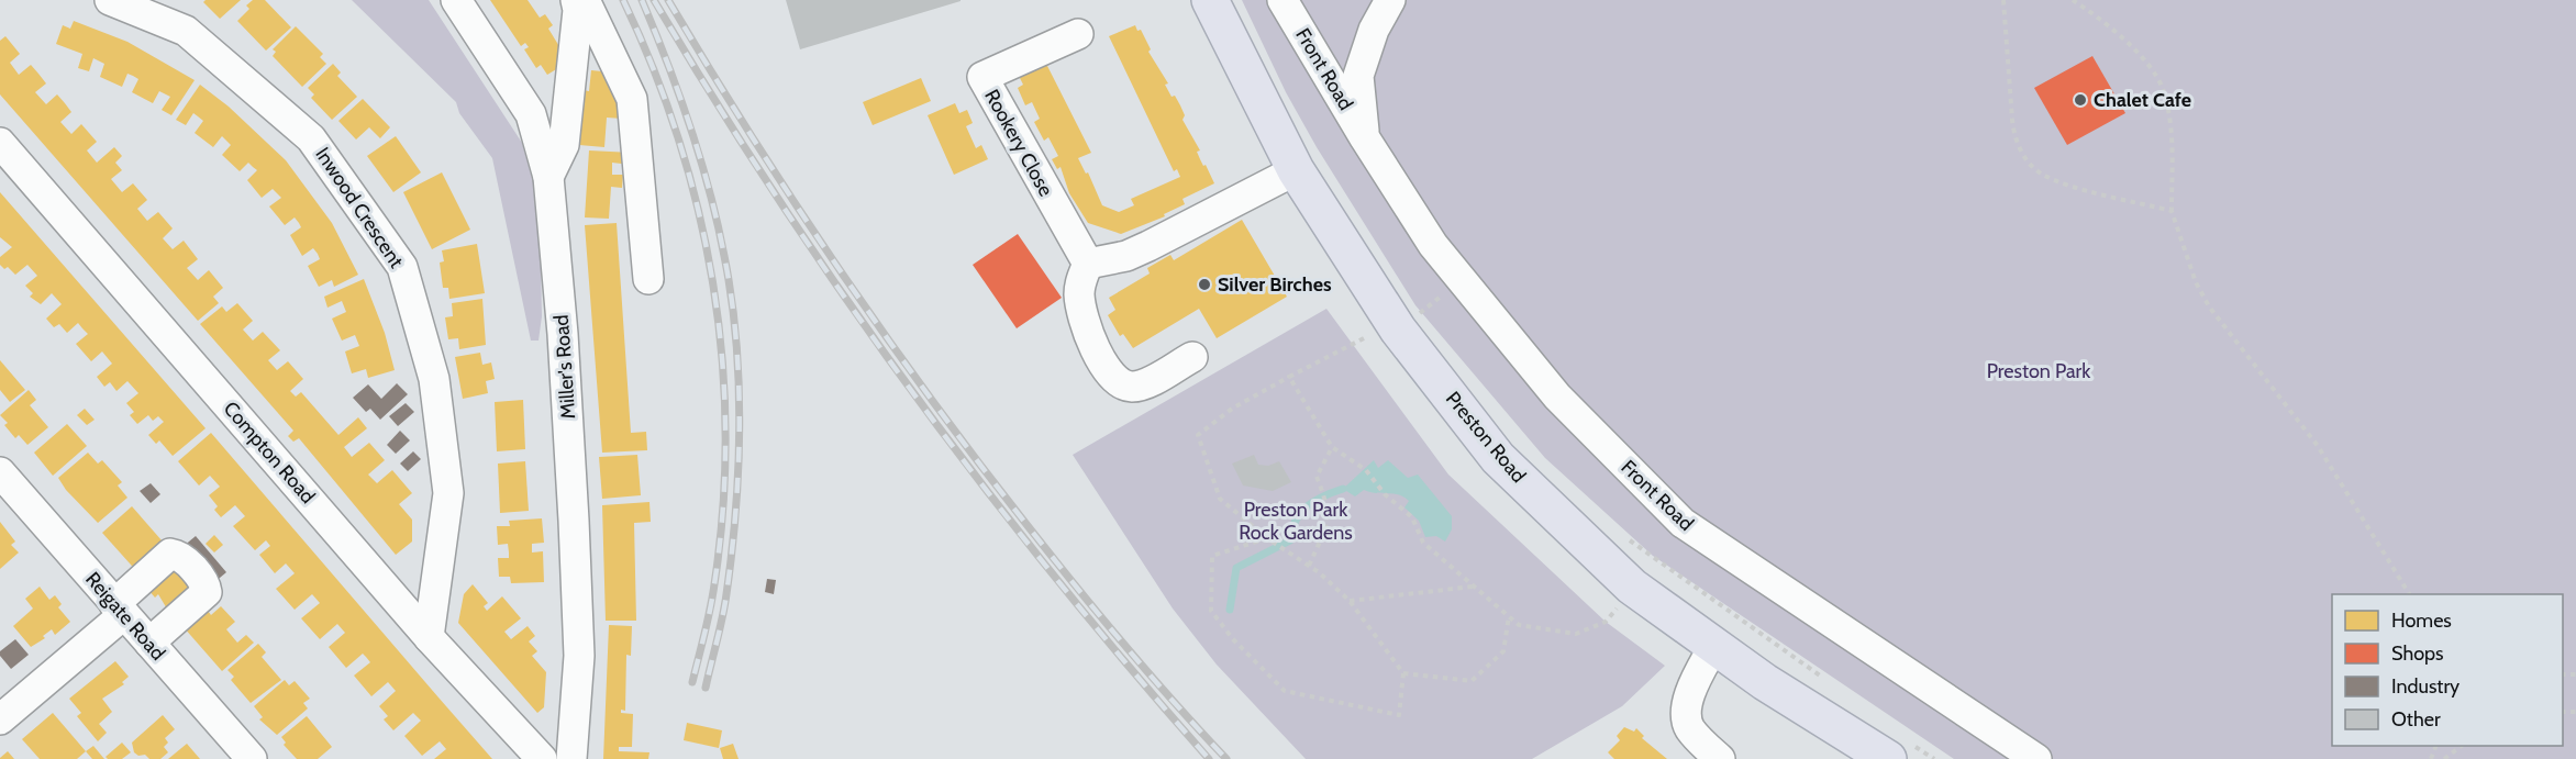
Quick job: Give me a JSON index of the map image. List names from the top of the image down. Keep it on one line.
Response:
{"streets":{"highway":["Preston Road"],"street":["Front Road","Rookery Close","Inwood Crescent","Miller's Road","Compton Road","Reigate Road"]},"crossings":[["Inwood Crescent","Compton Road"]],"parks":["Preston Park","Preston Park Rock Gardens"],"places":["Chalet Cafe","Silver Birches"],"legend":["Homes","Shops","Industry","Other"]}
